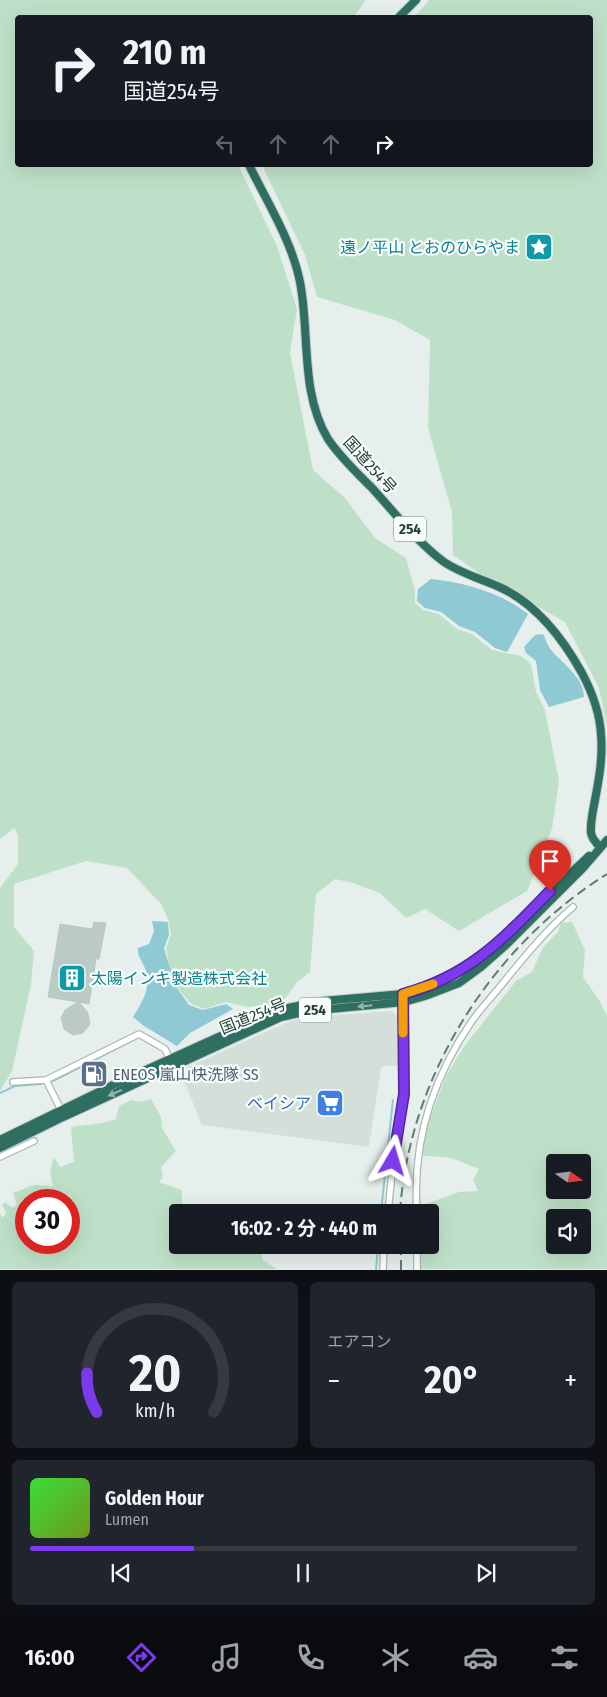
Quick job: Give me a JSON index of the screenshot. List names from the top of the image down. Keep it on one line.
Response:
{"streets":{"highway":["国道254号","254"]},"crossings":[["国道254号","254"]],"places":{"place":["遠ノ平山 とおのひらやま"],"building":["太陽インキ製造株式会社"],"fuel station":["ENEOS 嵐山快洗隊 SS"],"supermarket":["ベイシア"]},"north":"right","page":{"turn":["210 m","国道254号"],"limit":"30","trip":"16:02 · 2 分 · 440 m","tile":"エアコン","heat":["−","20°","+"],"song":["Golden Hour","Lumen"],"tabs":"16:00","gauge":["20","km/h"]}}
